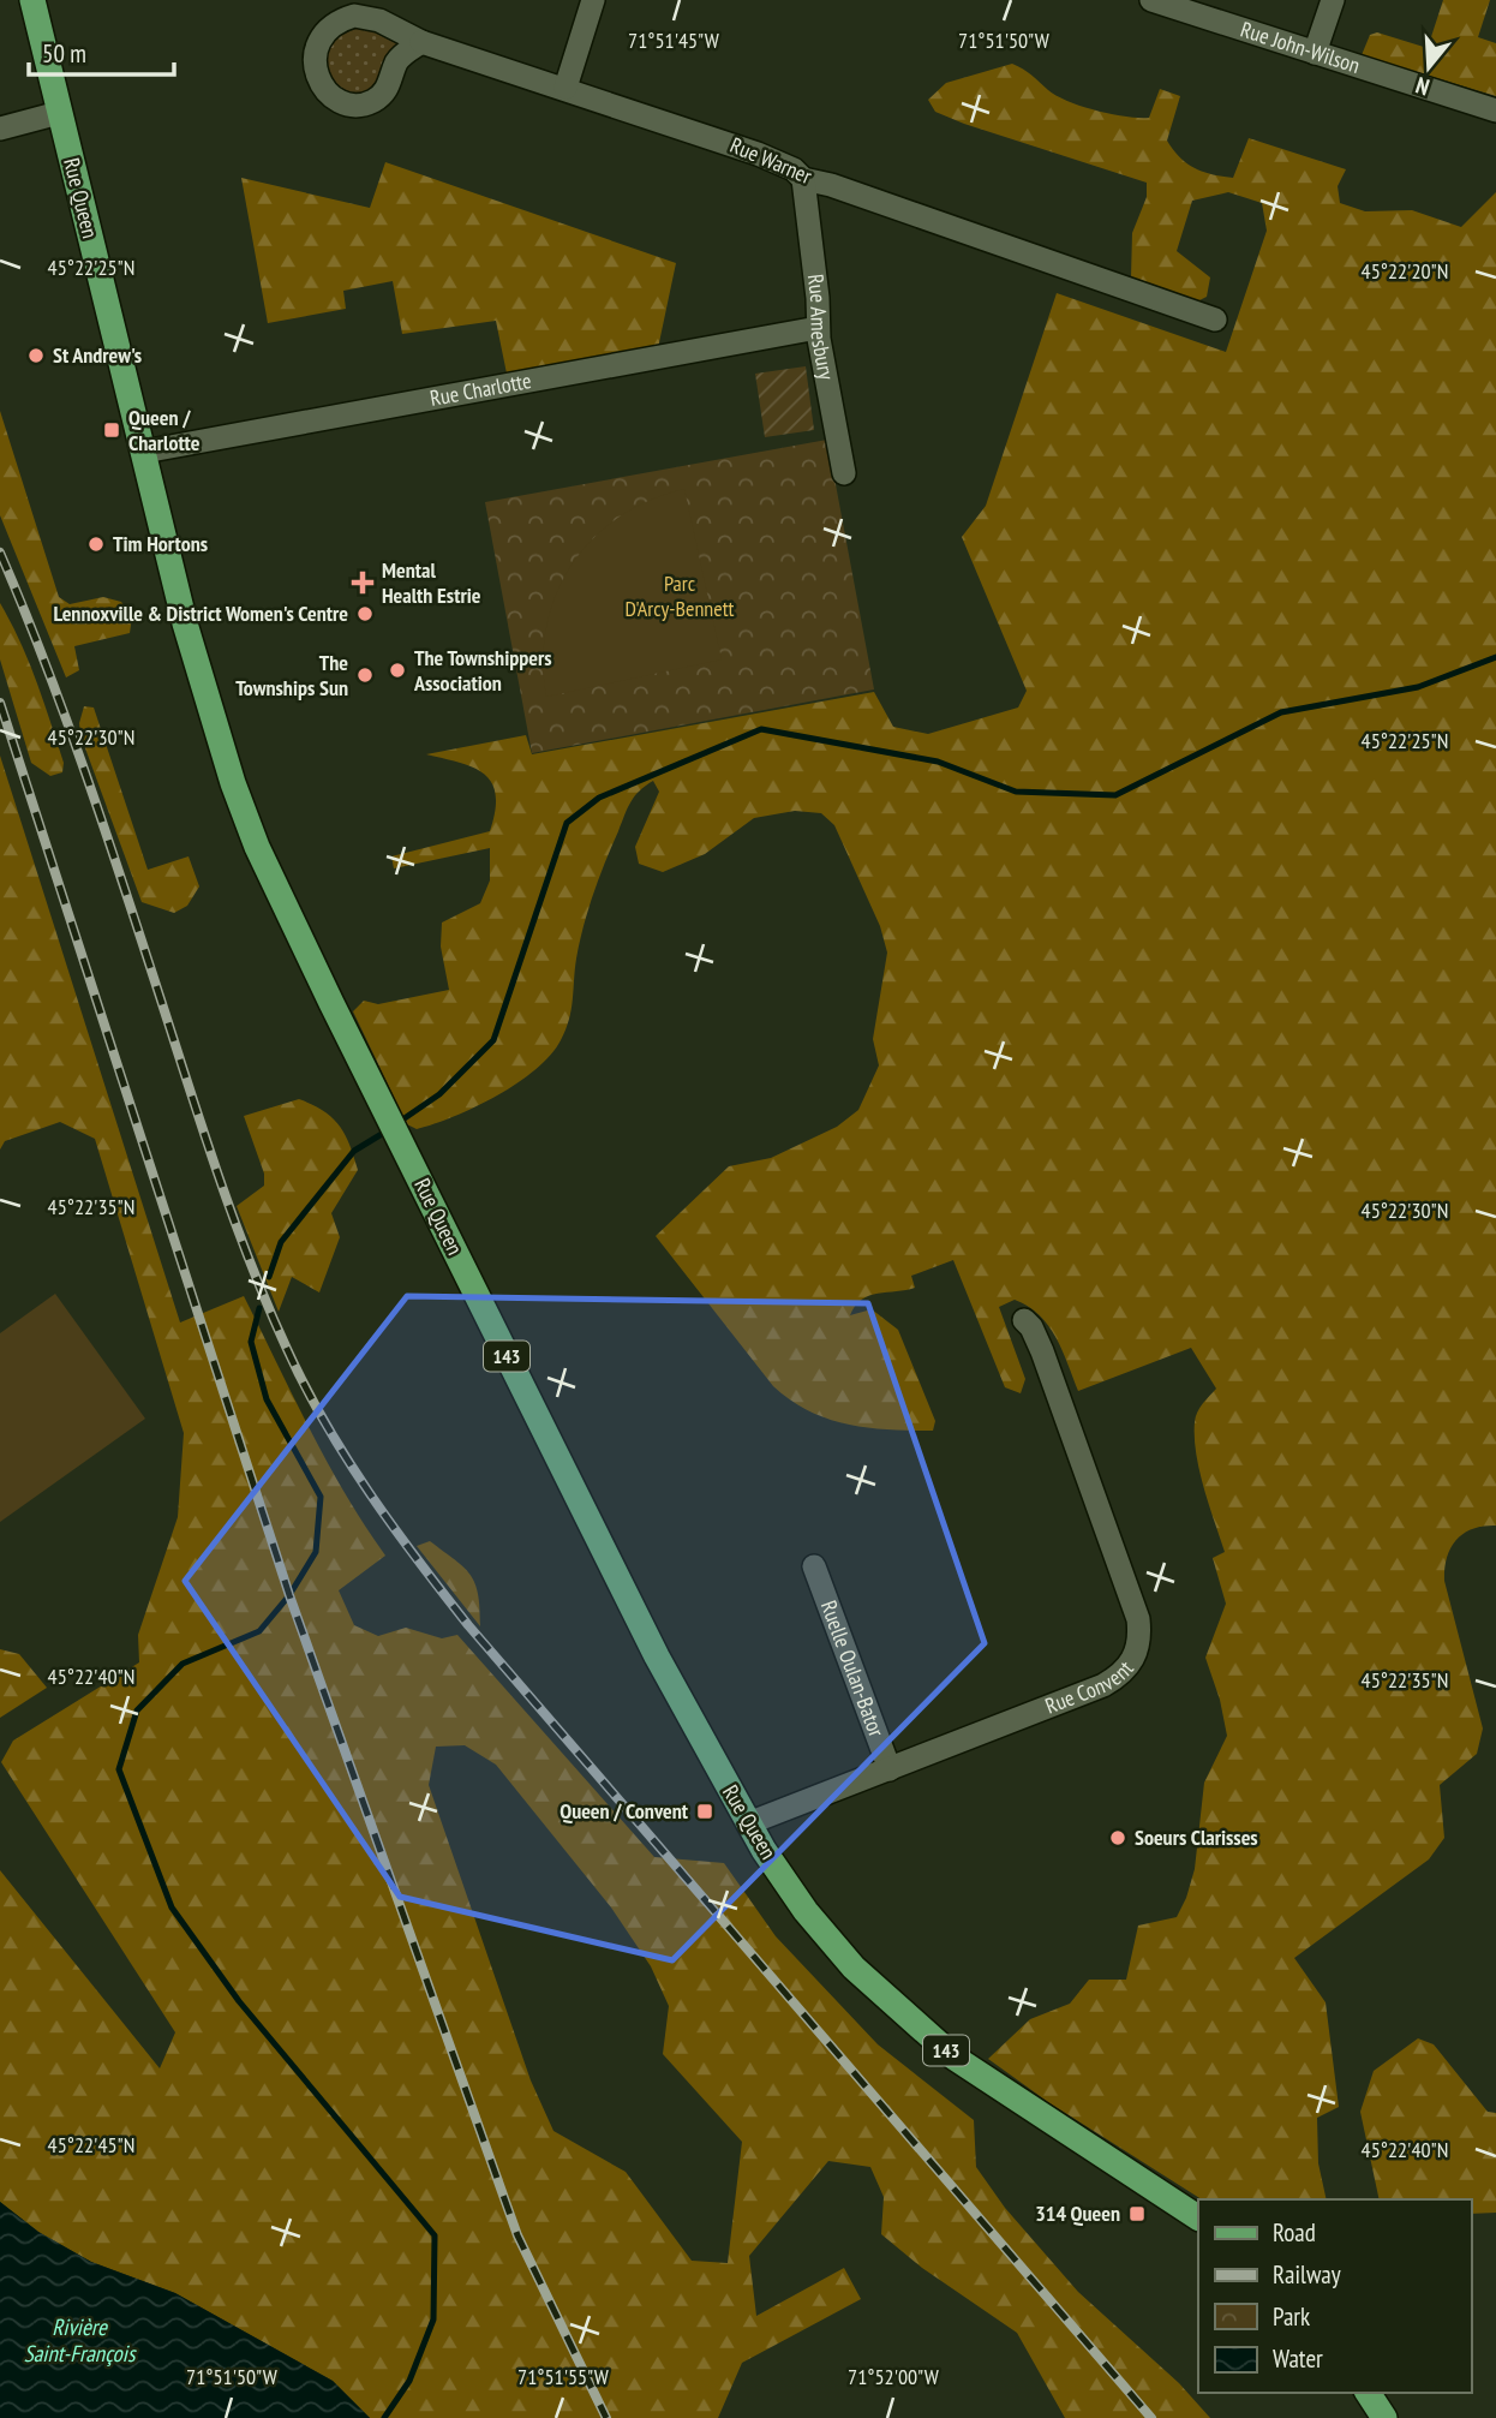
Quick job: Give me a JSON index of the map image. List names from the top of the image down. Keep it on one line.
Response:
{"streets":{"main road":["Rue Queen","143"],"street":["Rue John-Wilson","Rue Warner","Rue Amesbury","Rue Charlotte","Ruelle Oulan-Bator","Rue Convent"]},"crossings":[["Rue Warner","Rue Amesbury"],["Rue Queen","Rue Charlotte"],["Rue Queen","Rue Convent"],["Rue Amesbury","Rue Charlotte"],["Ruelle Oulan-Bator","Rue Convent"]],"water":["Rivière Saint-François"],"parks":["Parc D'Arcy-Bennett"],"places":{"other":["St Andrew's","Tim Hortons","Lennoxville & District Women's Centre","The Townshippers Association","The Townships Sun","Soeurs Clarisses"],"transit":["Queen / Charlotte","Queen / Convent","314 Queen"],"health":["Mental Health Estrie"]},"legend":["Road","Railway","Park","Water"],"scale_bar":"50 m","north":"bottom","coordinates":["71°51'45\"W","71°51'50\"W","45°22'25\"N","45°22'20\"N","45°22'30\"N","45°22'35\"N","45°22'40\"N","45°22'45\"N","71°51'55\"W","71°52'00\"W"]}
